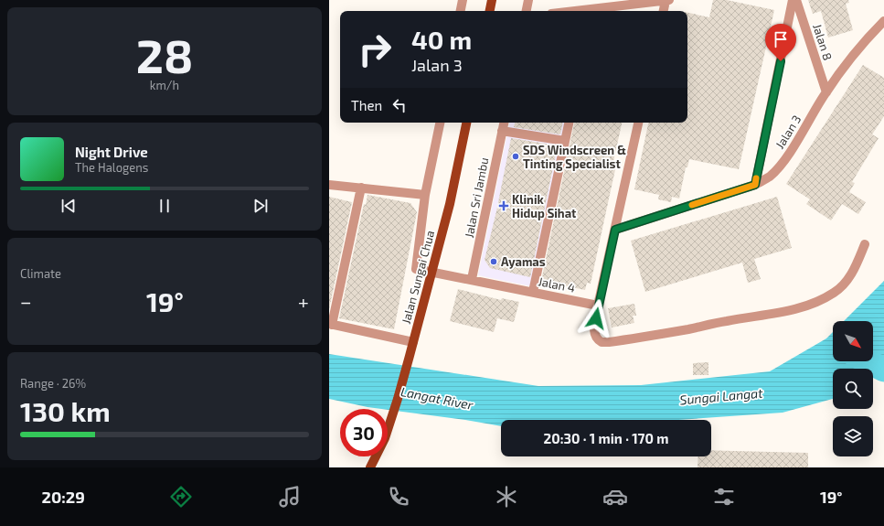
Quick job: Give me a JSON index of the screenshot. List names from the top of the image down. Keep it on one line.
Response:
{"streets":{"main road":["Jalan Sungai Chua"],"street":["Jalan 8","Jalan 3","Jalan Sri Jambu","Jalan 4"]},"crossings":[["Jalan 8","Jalan 3"],["Jalan Sri Jambu","Jalan 4"],["Jalan Sungai Chua","Jalan 4"]],"water":["Sungai Langat","Langat River"],"places":{"other":["SDS Windscreen & Tinting Specialist","Ayamas"],"health":["Klinik Hidup Sihat"]},"north":"bottom right","page":{"tile":[["28","km/h"],"Climate",["Range · 26%","130 km"]],"turn":["40 m","Jalan 3"],"then":"Then","song":["Night Drive","The Halogens"],"heat":["−","19°","+"],"limit":"30","trip":"20:30 · 1 min · 170 m","tabs":["20:29","19°"]}}
